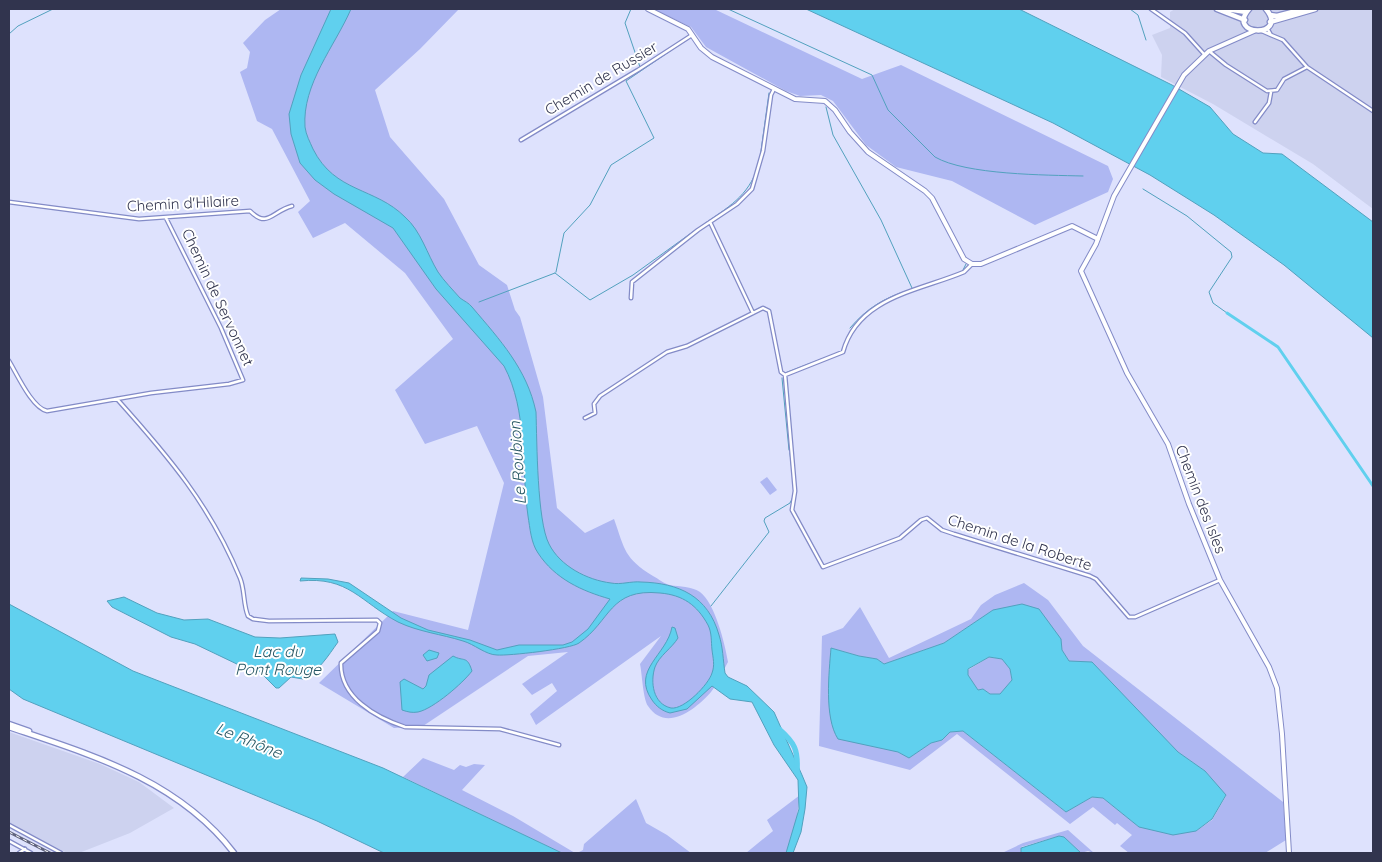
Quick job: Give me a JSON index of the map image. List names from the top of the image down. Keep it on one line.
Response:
{"streets":{"street":["Chemin de Russier","Chemin d'Hilaire","Chemin de Servonnet","Chemin des Isles","Chemin de la Roberte"]},"crossings":[["Chemin d'Hilaire","Chemin de Servonnet"],["Chemin des Isles","Chemin de la Roberte"]],"water":["Le Roubion","Lac du Pont Rouge","Le Rhône"]}
